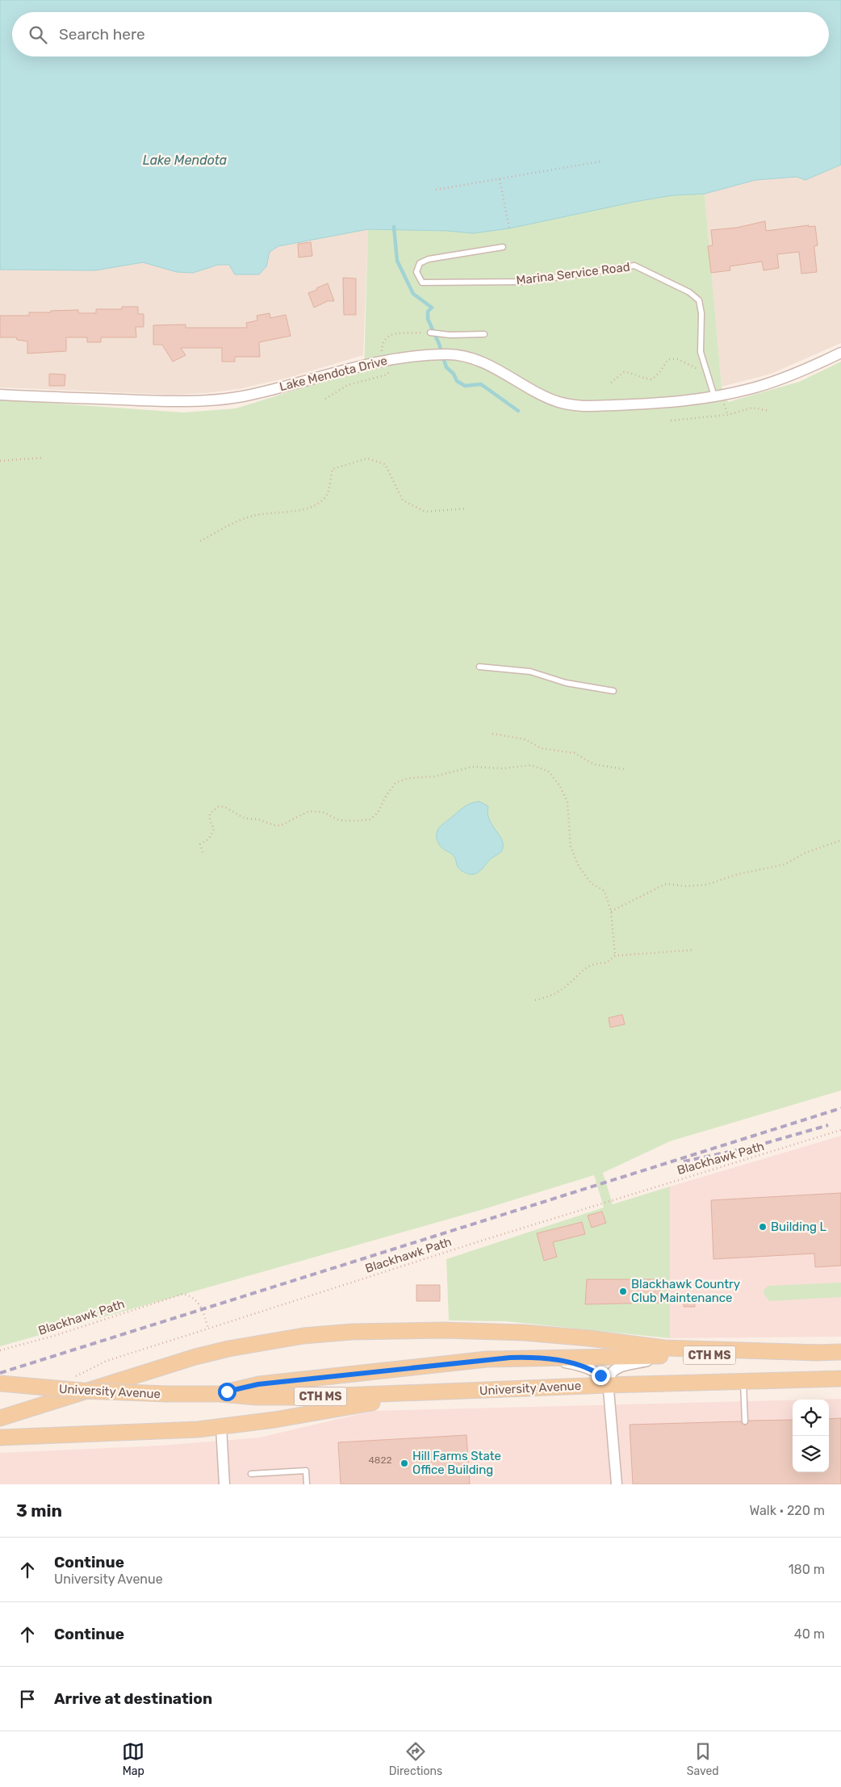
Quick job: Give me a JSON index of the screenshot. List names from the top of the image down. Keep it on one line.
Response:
{"streets":{"main road":["CTH MS","University Avenue"],"street":["Lake Mendota Drive"],"lane":["Marina Service Road"],"path":["Blackhawk Path"]},"crossings":[["Marina Service Road","Lake Mendota Drive"]],"water":["Lake Mendota"],"places":["Building L","Blackhawk Country Club Maintenance","Hill Farms State Office Building"],"house_numbers":["4822"],"page":{"search":"Search here","heading":["3 min","Walk · 220 m"],"list":[["Continue","University Avenue","180 m"],["Continue","40 m"],"Arrive at destination"],"nav":["Map","Directions","Saved"]}}
